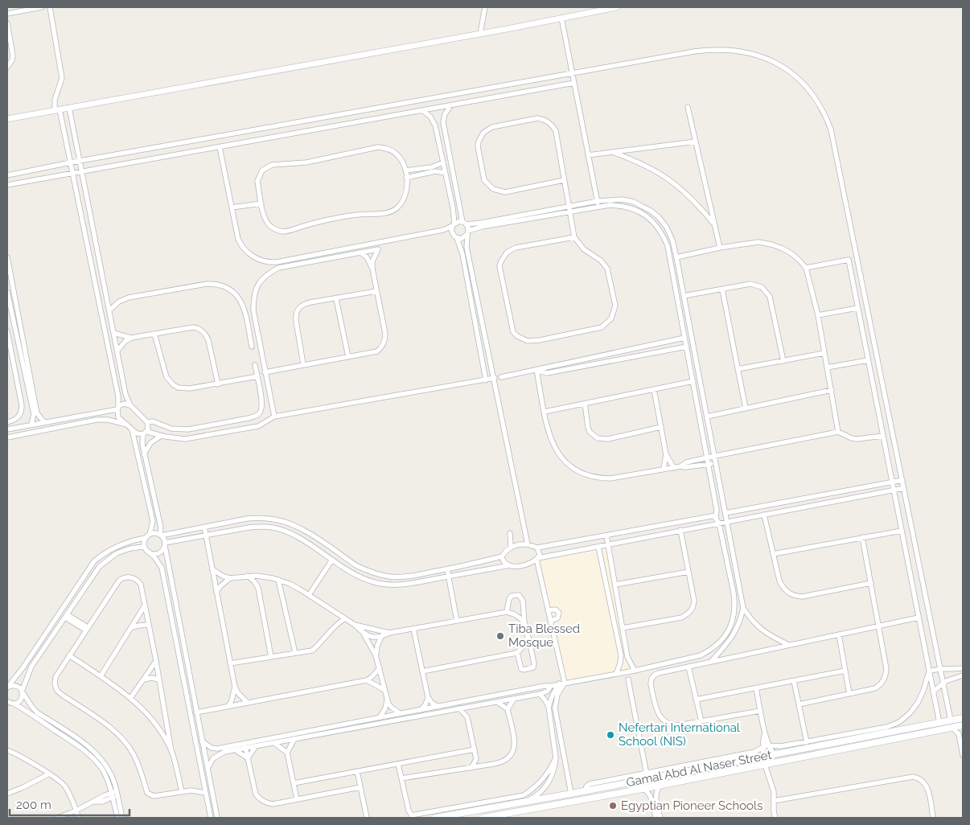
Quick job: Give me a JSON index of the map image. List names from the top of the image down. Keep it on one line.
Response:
{"streets":{"main road":["Gamal Abd Al Naser Street"]},"places":["Tiba Blessed Mosque","Nefertari International School (NIS)","Egyptian Pioneer Schools"],"scale_bar":"200 m"}
